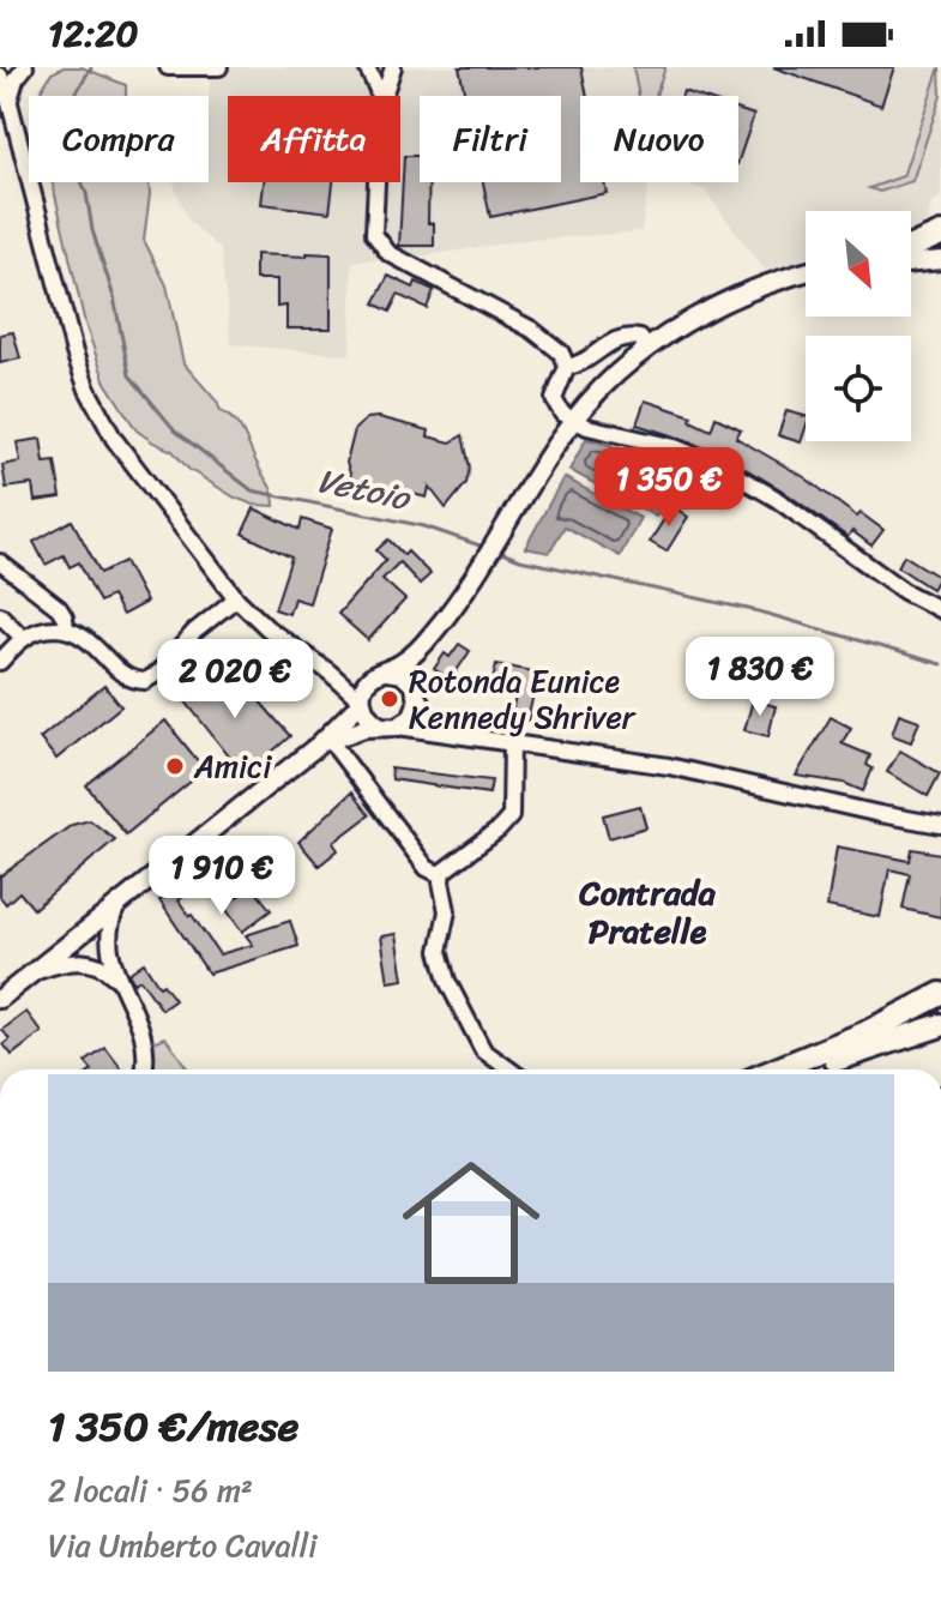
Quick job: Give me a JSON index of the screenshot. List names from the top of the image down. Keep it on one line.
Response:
{"districts":["Contrada Pratelle"],"water":["Vetoio"],"places":["Rotonda Eunice Kennedy Shriver","Amici"],"north":"bottom right","page":{"status":"12:20","chip":["Compra","Affitta","Filtri","Nuovo"],"price":["1 350 €","1 830 €","2 020 €","1 910 €"],"list":[{"name":"1 350 €/mese","note":"2 locali · 56 m² · Via Umberto Cavalli"}]}}
